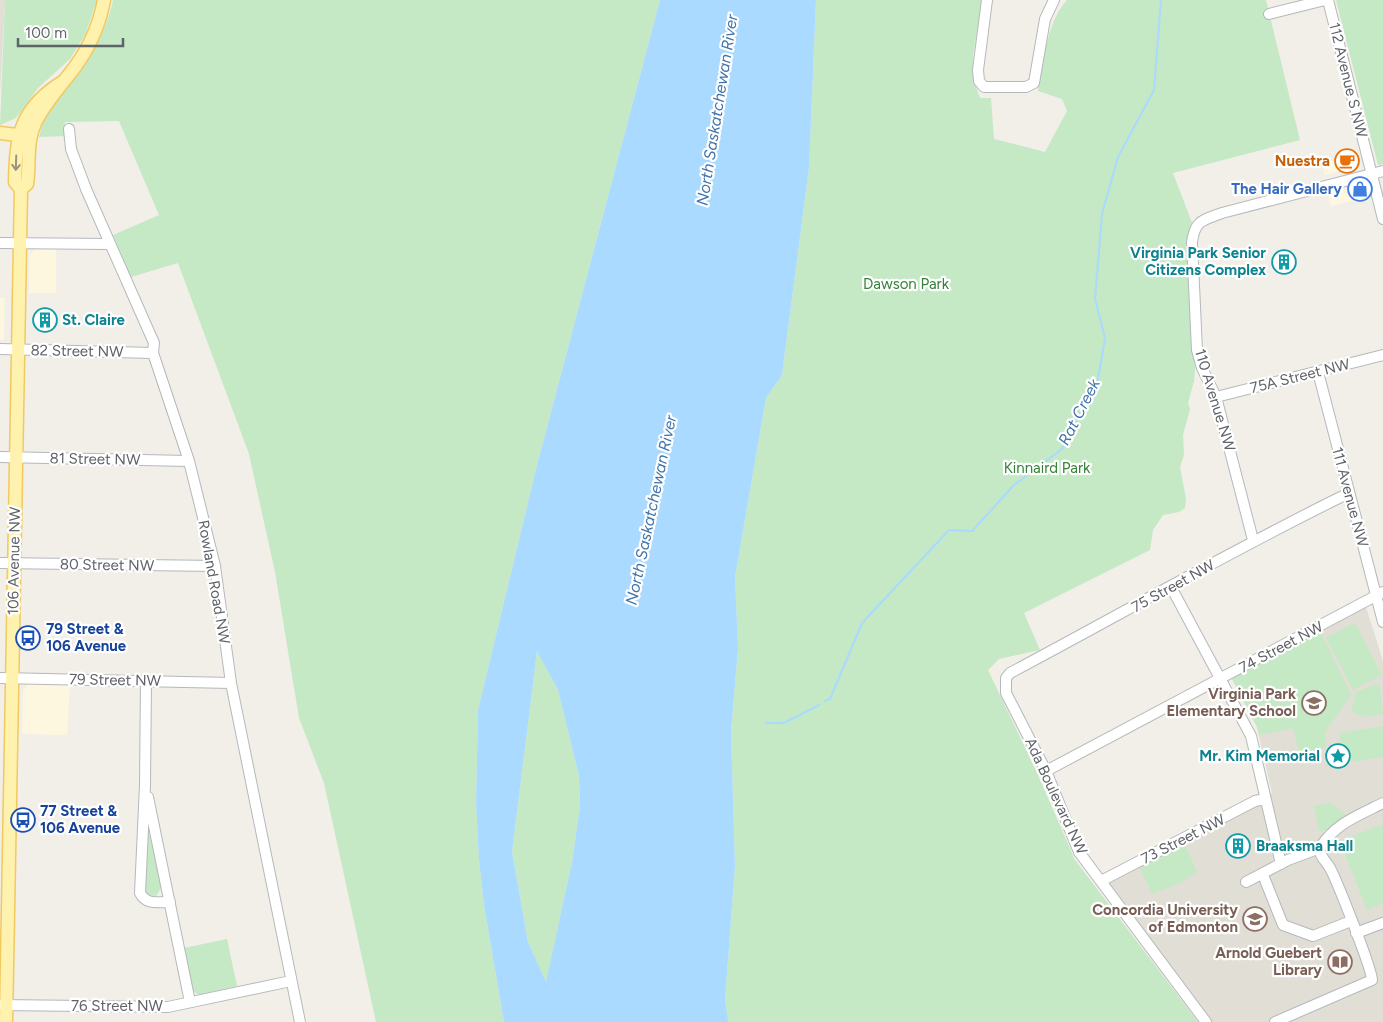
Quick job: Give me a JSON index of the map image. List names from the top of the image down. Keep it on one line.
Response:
{"streets":{"main road":["106 Avenue NW"],"street":["112 Avenue S NW","82 Street NW","75A Street NW","110 Avenue NW","81 Street NW","111 Avenue NW","80 Street NW","Rowland Road NW","75 Street NW","74 Street NW","79 Street NW","Ada Boulevard NW","73 Street NW","76 Street NW"]},"crossings":[["112 Avenue S NW","110 Avenue NW"],["82 Street NW","106 Avenue NW"],["82 Street NW","Rowland Road NW"],["75A Street NW","110 Avenue NW"],["75A Street NW","111 Avenue NW"],["110 Avenue NW","75 Street NW"],["81 Street NW","106 Avenue NW"],["81 Street NW","Rowland Road NW"],["111 Avenue NW","75 Street NW"],["111 Avenue NW","74 Street NW"],["106 Avenue NW","80 Street NW"],["106 Avenue NW","79 Street NW"],["106 Avenue NW","76 Street NW"],["80 Street NW","Rowland Road NW"],["Rowland Road NW","79 Street NW"],["Rowland Road NW","76 Street NW"],["75 Street NW","Ada Boulevard NW"],["74 Street NW","Ada Boulevard NW"],["Ada Boulevard NW","73 Street NW"]],"water":["North Saskatchewan River","Rat Creek"],"parks":["Dawson Park","Kinnaird Park"],"places":{"cafe":["Nuestra"],"shop":["The Hair Gallery"],"building":["Virginia Park Senior Citizens Complex","St. Claire","Braaksma Hall"],"bus stop":["79 Street & 106 Avenue","77 Street & 106 Avenue"],"school or university":["Virginia Park Elementary School","Concordia University of Edmonton"],"place":["Mr. Kim Memorial"],"library":["Arnold Guebert Library"]},"scale_bar":"100 m"}
